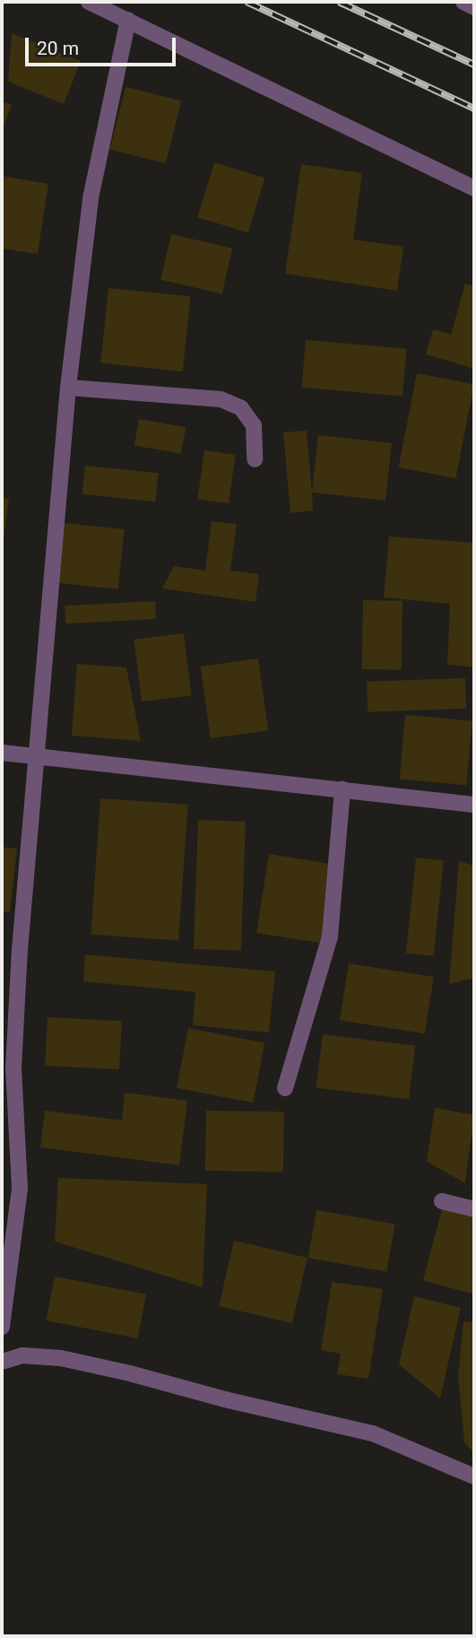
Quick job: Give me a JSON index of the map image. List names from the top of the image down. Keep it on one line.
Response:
{"scale_bar":"20 m"}
